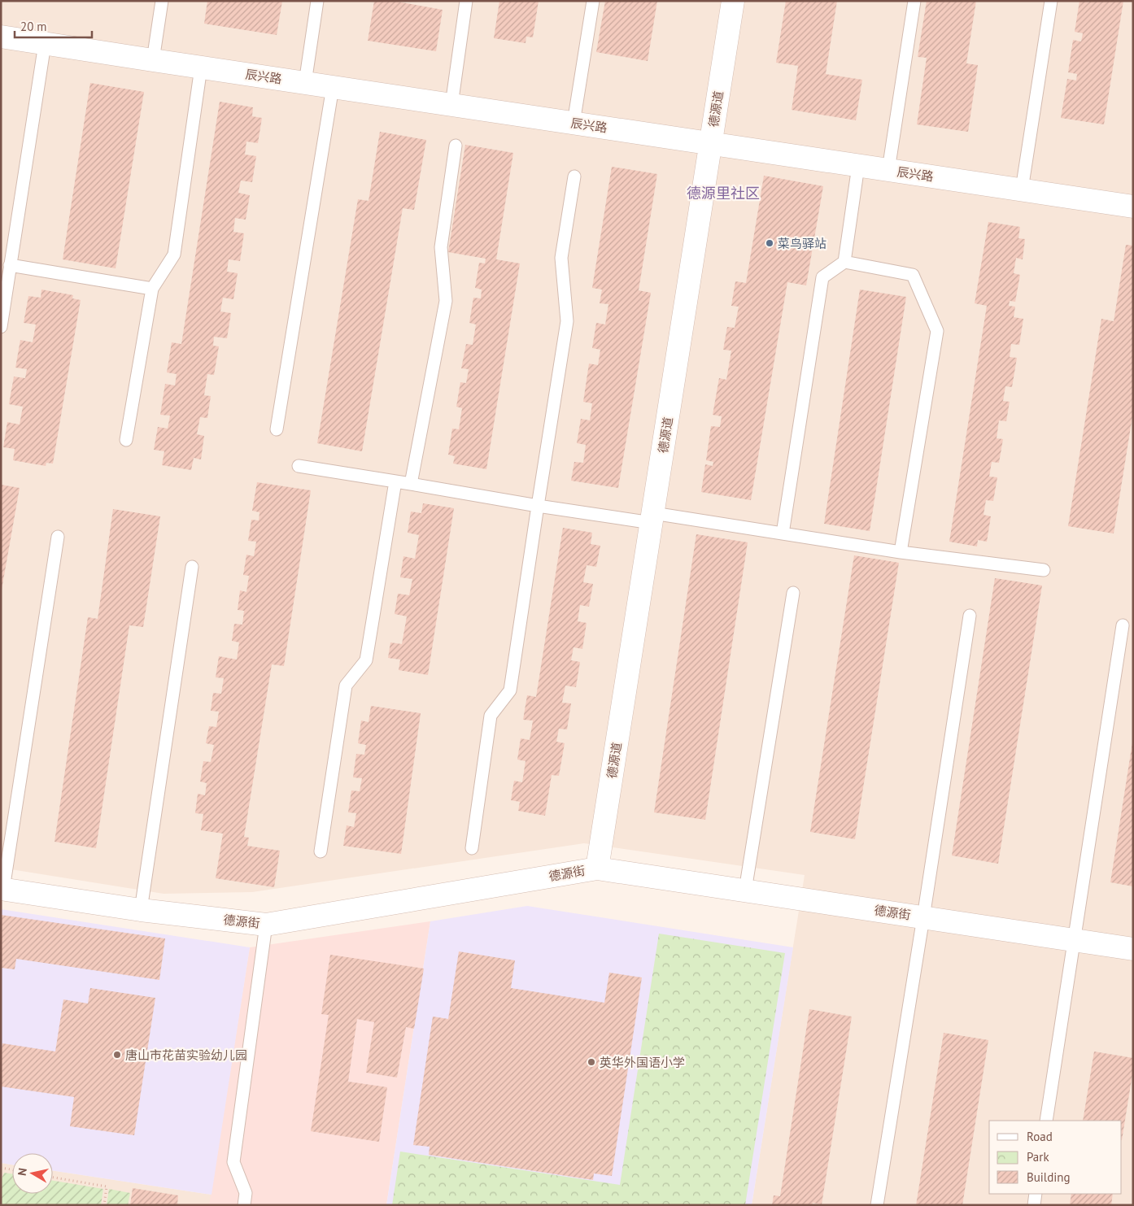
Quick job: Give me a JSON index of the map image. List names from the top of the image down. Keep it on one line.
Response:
{"streets":{"street":["辰兴路","德源道","德源街"]},"crossings":[["辰兴路","德源道"],["德源道","德源街"]],"districts":["德源里社区"],"places":["菜鸟驿站","唐山市花苗实验幼儿园","英华外国语小学"],"legend":["Road","Park","Building"],"scale_bar":"20 m","north":"left"}
